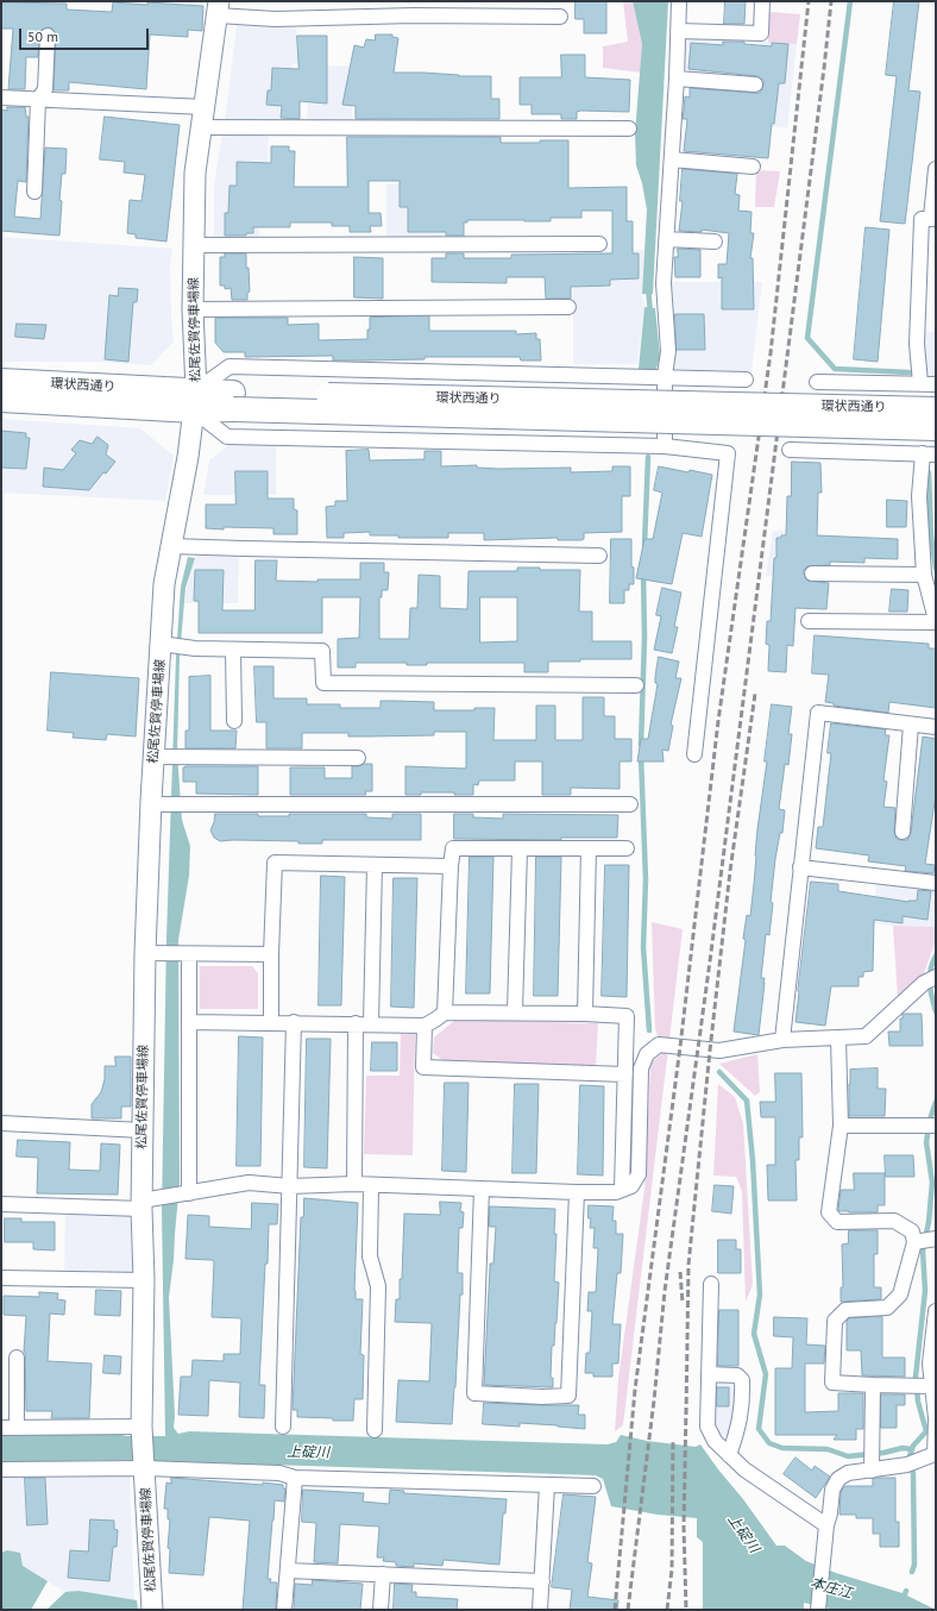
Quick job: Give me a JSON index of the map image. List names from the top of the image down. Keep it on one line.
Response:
{"streets":{"highway":["環状西通り"],"main road":["松尾佐賀停車場線"]},"crossings":[["松尾佐賀停車場線","環状西通り"]],"water":["上碇川","本庄江"],"scale_bar":"50 m"}
